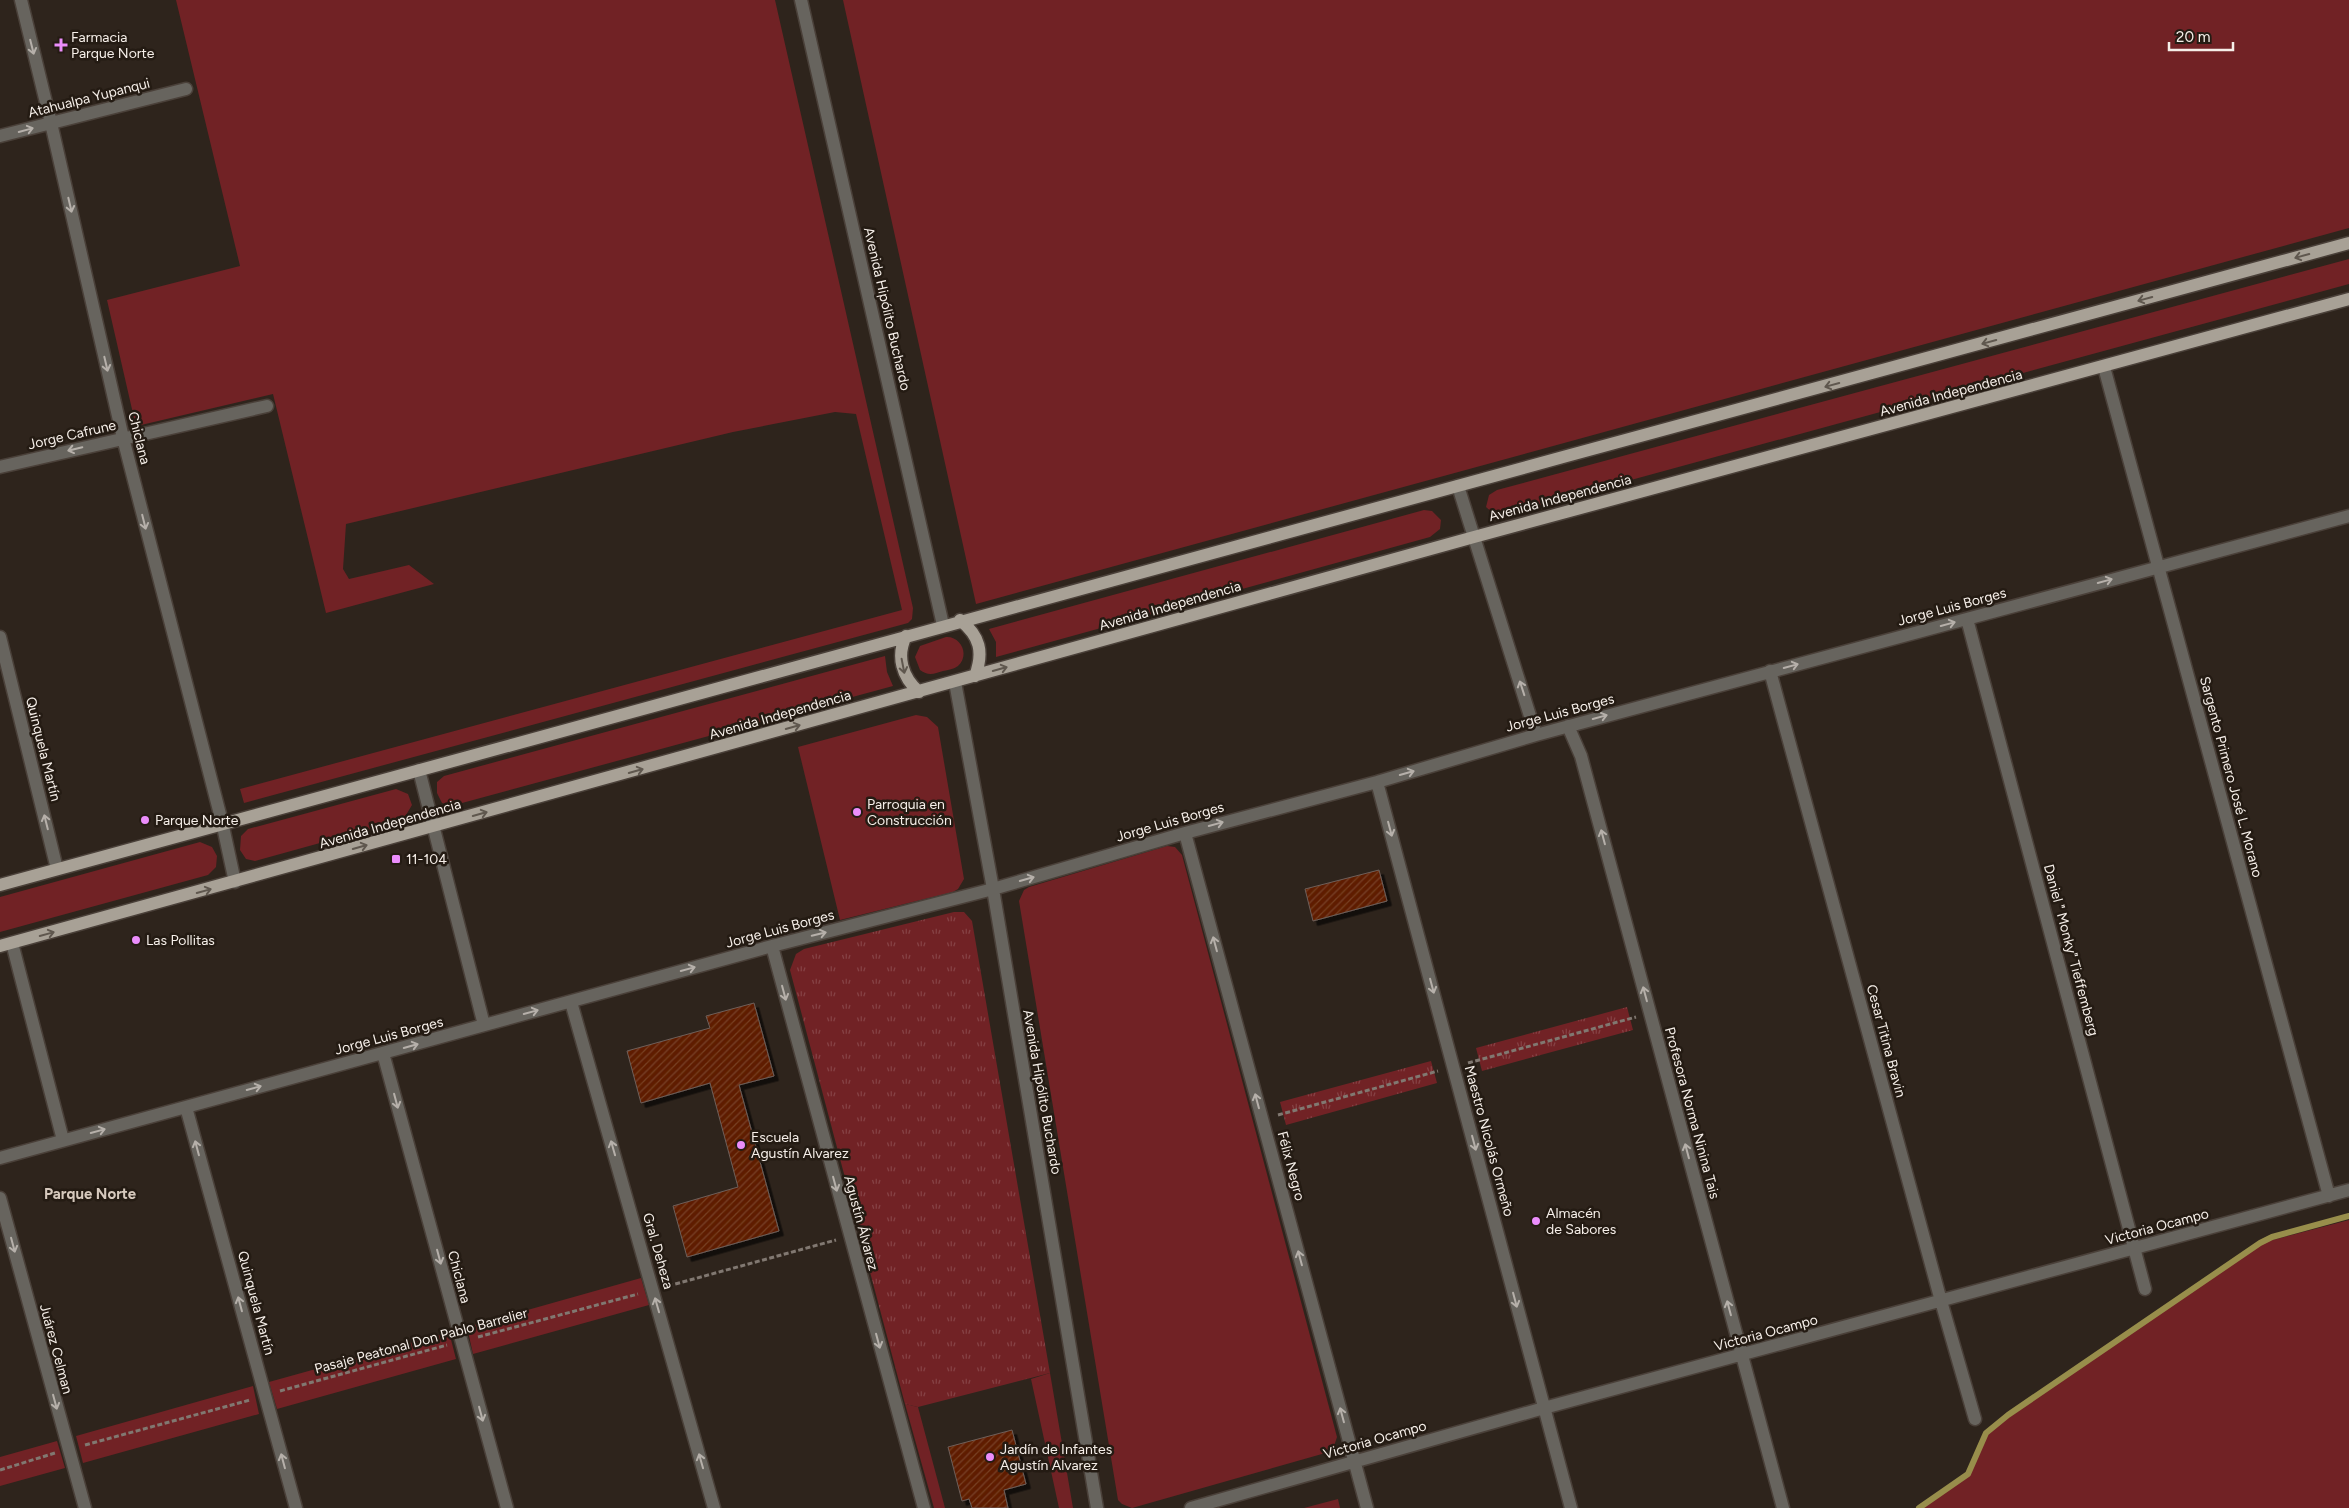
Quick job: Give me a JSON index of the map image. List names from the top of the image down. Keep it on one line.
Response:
{"streets":{"main road":["Avenida Independencia"],"street":["Atahualpa Yupanqui","Avenida Hipólito Buchardo","Jorge Cafrune","Chiclana","Jorge Luis Borges","Quinquela Martín","Sargento Primero José L. Morano","Daniel \" Monky\" Tieffemberg","Cesar Titina Bravin","Profesora Norma Ninina Tais","Maestro Nicolás Ormeño","Félix Negro","Agustín Álvarez","Victoria Ocampo","Gral. Deheza","Juárez Celman"],"path":["Pasaje Peatonal Don Pablo Barrelier"]},"crossings":[["Atahualpa Yupanqui","Chiclana"],["Avenida Hipólito Buchardo","Avenida Independencia"],["Avenida Hipólito Buchardo","Jorge Luis Borges"],["Avenida Independencia","Chiclana"],["Avenida Independencia","Sargento Primero José L. Morano"],["Jorge Cafrune","Chiclana"],["Chiclana","Jorge Luis Borges"],["Chiclana","Pasaje Peatonal Don Pablo Barrelier"],["Jorge Luis Borges","Quinquela Martín"],["Jorge Luis Borges","Sargento Primero José L. Morano"],["Jorge Luis Borges","Daniel \" Monky\" Tieffemberg"],["Jorge Luis Borges","Cesar Titina Bravin"],["Jorge Luis Borges","Profesora Norma Ninina Tais"],["Jorge Luis Borges","Maestro Nicolás Ormeño"],["Jorge Luis Borges","Félix Negro"],["Jorge Luis Borges","Agustín Álvarez"],["Jorge Luis Borges","Gral. Deheza"],["Quinquela Martín","Pasaje Peatonal Don Pablo Barrelier"],["Sargento Primero José L. Morano","Victoria Ocampo"],["Daniel \" Monky\" Tieffemberg","Victoria Ocampo"],["Cesar Titina Bravin","Victoria Ocampo"],["Profesora Norma Ninina Tais","Victoria Ocampo"],["Maestro Nicolás Ormeño","Victoria Ocampo"],["Félix Negro","Victoria Ocampo"],["Agustín Álvarez","Pasaje Peatonal Don Pablo Barrelier"],["Gral. Deheza","Pasaje Peatonal Don Pablo Barrelier"],["Pasaje Peatonal Don Pablo Barrelier","Juárez Celman"]],"one_way":["Jorge Cafrune","Chiclana","Jorge Luis Borges","Quinquela Martín","Profesora Norma Ninina Tais","Maestro Nicolás Ormeño","Félix Negro","Agustín Álvarez","Gral. Deheza","Juárez Celman"],"districts":["Parque Norte"],"places":{"health":["Farmacia Parque Norte"],"other":["Parroquia en Construcción","Parque Norte","Las Pollitas","Escuela Agustín Alvarez","Almacén de Sabores","Jardín de Infantes Agustín Alvarez"],"transit":["11-104"]},"scale_bar":"20 m"}
